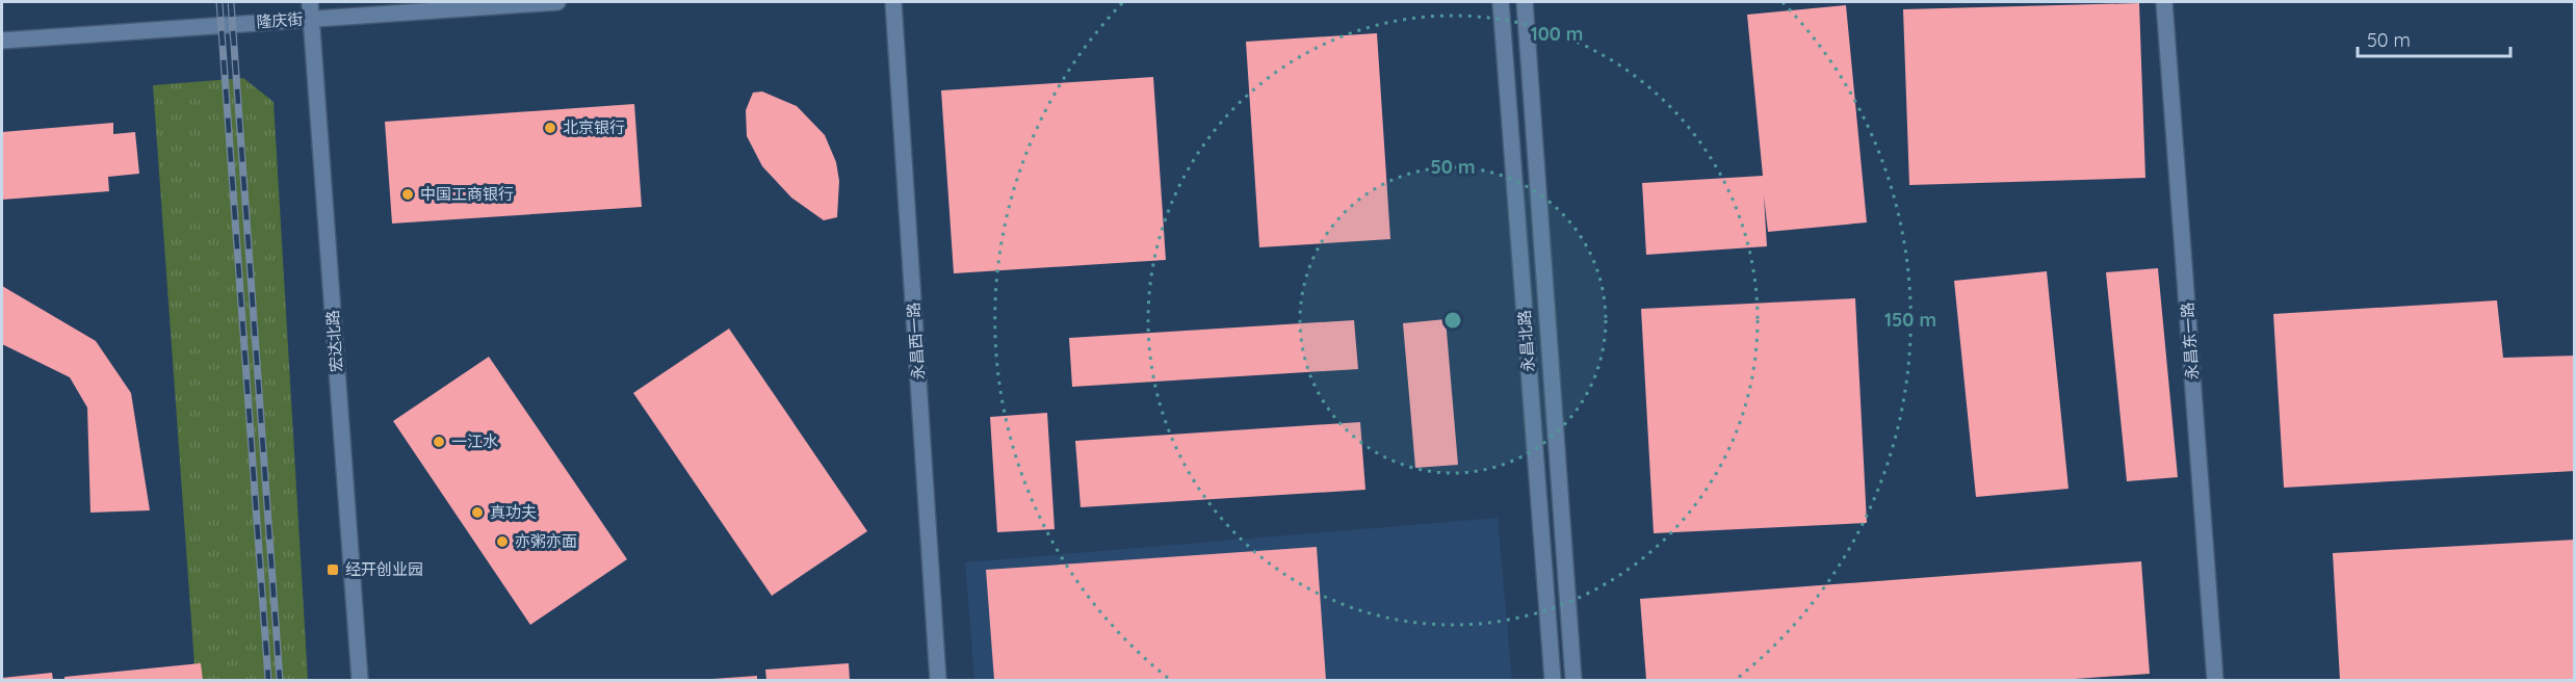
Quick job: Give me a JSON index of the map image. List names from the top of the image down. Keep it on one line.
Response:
{"streets":{"street":["隆庆街","宏达北路","永昌西一路","永昌北路","永昌东一路"]},"crossings":[["隆庆街","宏达北路"]],"places":{"other":["北京银行","中国工商银行","一江水","真功夫","亦粥亦面"],"transit":["经开创业园"]},"scale_bar":"50 m","rings":["100 m","50 m","150 m"]}
